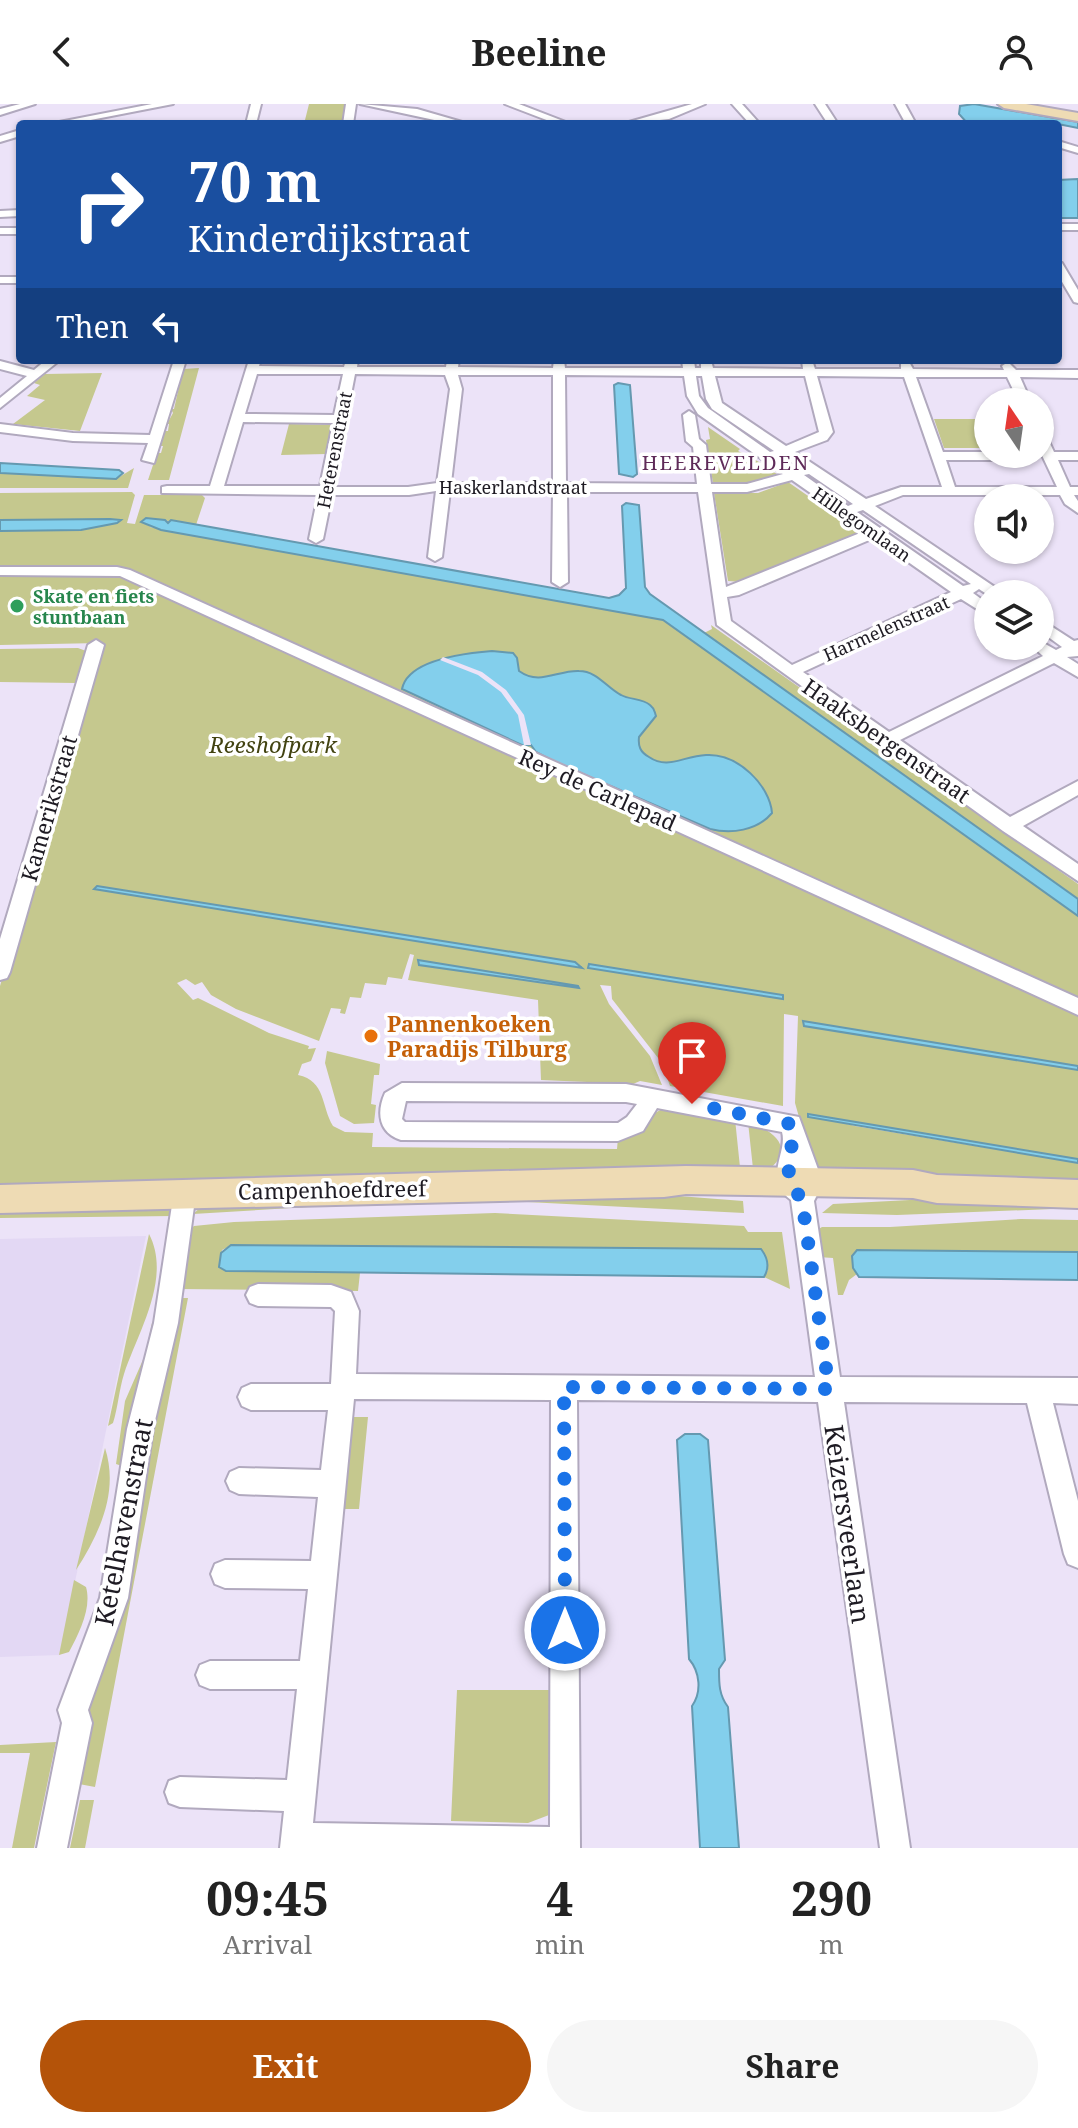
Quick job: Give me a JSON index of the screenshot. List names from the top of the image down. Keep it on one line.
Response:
{"streets":{"street":["Heterenstraat","Haskerlandstraat","Hillegomlaan","Harmelenstraat","Haaksbergenstraat","Rey de Carlepad","Kamerikstraat","Campenhoefdreef","Ketelhavenstraat","Keizersveerlaan"]},"crossings":[["Heterenstraat","Haskerlandstraat"],["Haskerlandstraat","Hillegomlaan"],["Haskerlandstraat","Haaksbergenstraat"],["Hillegomlaan","Harmelenstraat"],["Harmelenstraat","Haaksbergenstraat"],["Campenhoefdreef","Ketelhavenstraat"],["Campenhoefdreef","Keizersveerlaan"]],"districts":["HEEREVELDEN"],"parks":["Reeshofpark"],"places":["Skate en fiets stuntbaan","Pannenkoeken Paradijs Tilburg"],"north":"top","page":{"header":"Beeline","turn":["70 m","Kinderdijkstraat"],"then":"Then","eta":["09:45","Arrival","4","min","290","m"],"buttons":["Exit","Share"]}}
